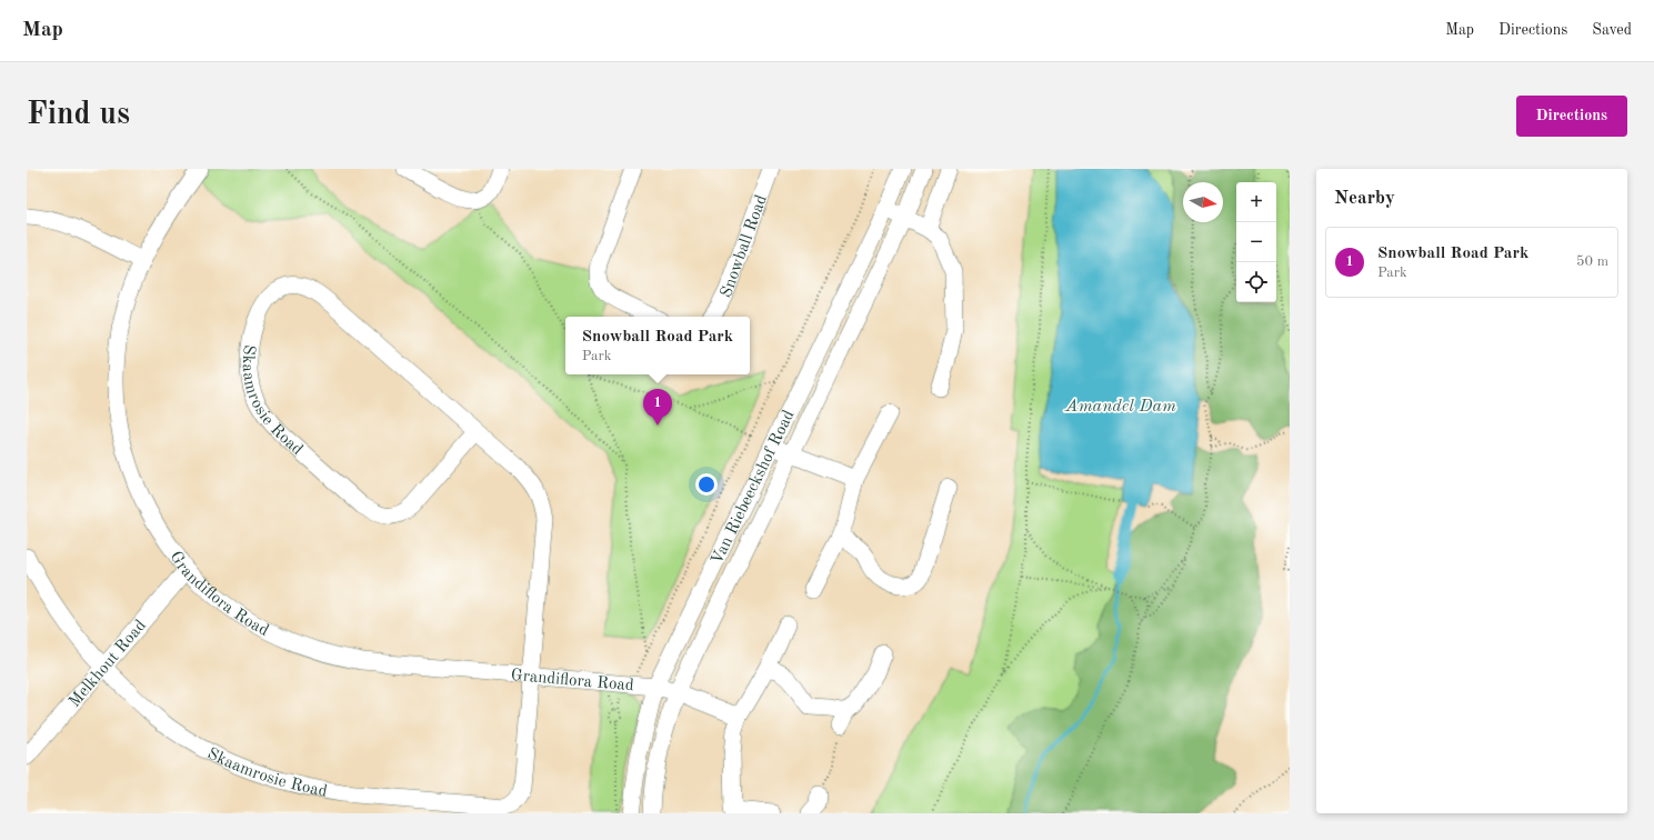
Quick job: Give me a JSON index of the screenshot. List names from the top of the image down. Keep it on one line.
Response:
{"streets":{"street":["Snowball Road","Skaamrosie Road","Van Riebeeckshof Road","Grandiflora Road","Melkhout Road"]},"crossings":[["Skaamrosie Road","Grandiflora Road"],["Skaamrosie Road","Melkhout Road"],["Van Riebeeckshof Road","Grandiflora Road"],["Grandiflora Road","Melkhout Road"]],"water":["Amandel Dam"],"north":"right","page":{"header":"Map","nav":["Map","Directions","Saved"],"buttons":"Directions","title":"Find us","heading":"Nearby","map_buttons":["+","−"],"list":[{"mark":"1","name":"Snowball Road Park","note":"Park","value":"50 m"}],"popup":["Snowball Road Park","Park"],"pins":"1"}}
